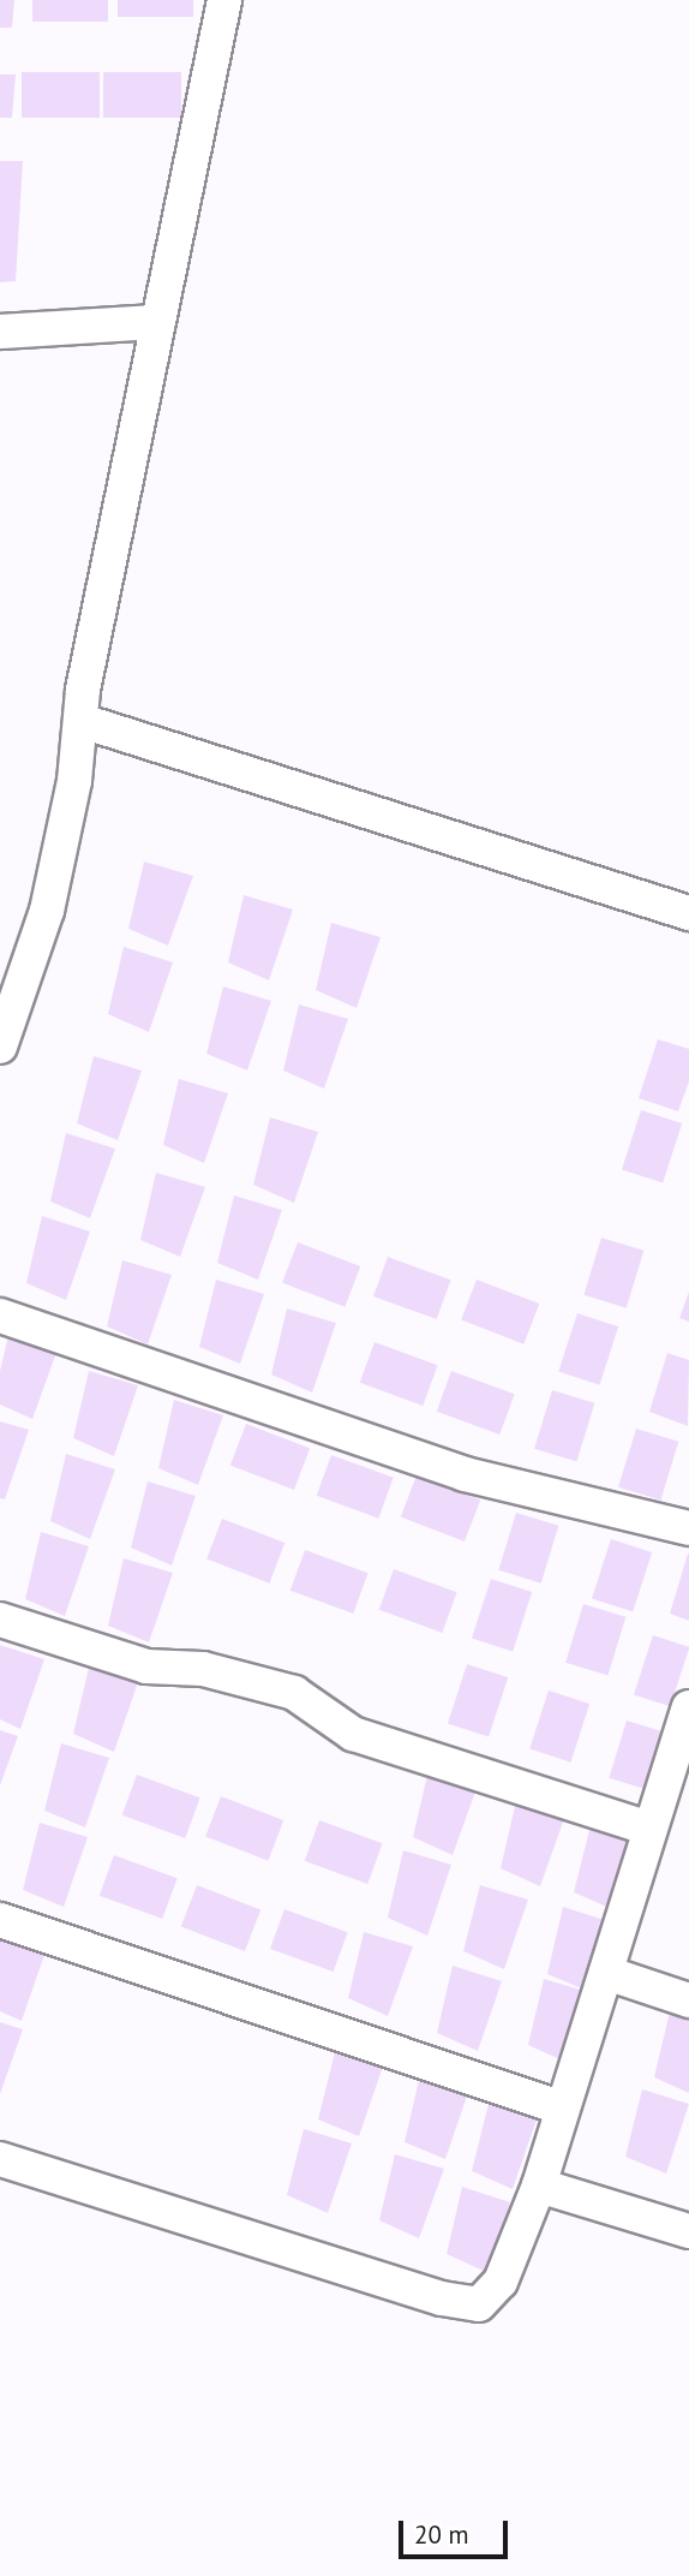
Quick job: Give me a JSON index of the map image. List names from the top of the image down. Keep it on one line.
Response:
{"scale_bar":"20 m"}
